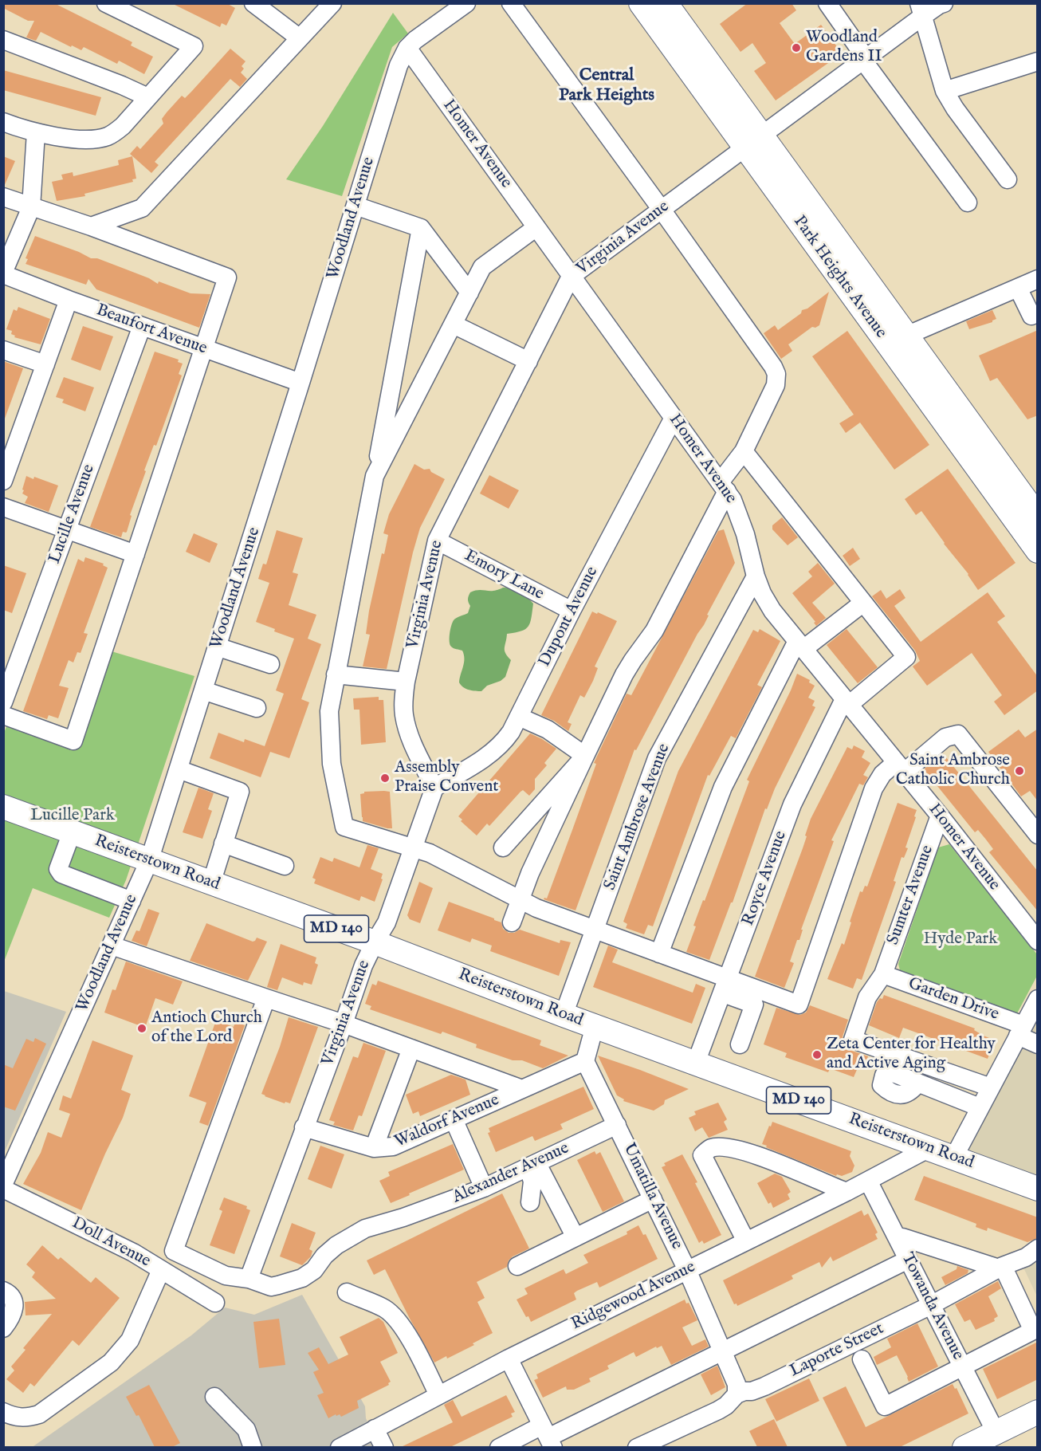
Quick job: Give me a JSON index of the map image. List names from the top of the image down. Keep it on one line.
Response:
{"streets":{"main road":["Park Heights Avenue","Reisterstown Road","MD 140"],"street":["Homer Avenue","Woodland Avenue","Virginia Avenue","Beaufort Avenue","Lucille Avenue","Emory Lane","Dupont Avenue","Saint Ambrose Avenue","Royce Avenue","Sumter Avenue","Garden Drive","Waldorf Avenue","Alexander Avenue","Umatilla Avenue","Doll Avenue","Ridgewood Avenue","Towanda Avenue","Laporte Street"]},"crossings":[["Homer Avenue","Woodland Avenue"],["Homer Avenue","Virginia Avenue"],["Homer Avenue","Dupont Avenue"],["Homer Avenue","Saint Ambrose Avenue"],["Homer Avenue","Royce Avenue"],["Homer Avenue","Sumter Avenue"],["Woodland Avenue","Beaufort Avenue"],["Woodland Avenue","Reisterstown Road"],["Virginia Avenue","Park Heights Avenue"],["Virginia Avenue","Emory Lane"],["Virginia Avenue","Dupont Avenue"],["Virginia Avenue","Reisterstown Road"],["Virginia Avenue","Waldorf Avenue"],["Virginia Avenue","Alexander Avenue"],["Beaufort Avenue","Lucille Avenue"],["Emory Lane","Dupont Avenue"],["Saint Ambrose Avenue","Reisterstown Road"],["Reisterstown Road","Royce Avenue"],["Reisterstown Road","Ridgewood Avenue"],["Sumter Avenue","Garden Drive"],["Waldorf Avenue","Umatilla Avenue"],["Alexander Avenue","Umatilla Avenue"],["Umatilla Avenue","Ridgewood Avenue"],["Umatilla Avenue","Laporte Street"],["Ridgewood Avenue","Towanda Avenue"],["Towanda Avenue","Laporte Street"]],"districts":["Central Park Heights"],"parks":["Lucille Park","Hyde Park"],"places":["Woodland Gardens II","Saint Ambrose Catholic Church","Assembly Praise Convent","Antioch Church of the Lord","Zeta Center for Healthy and Active Aging"]}
